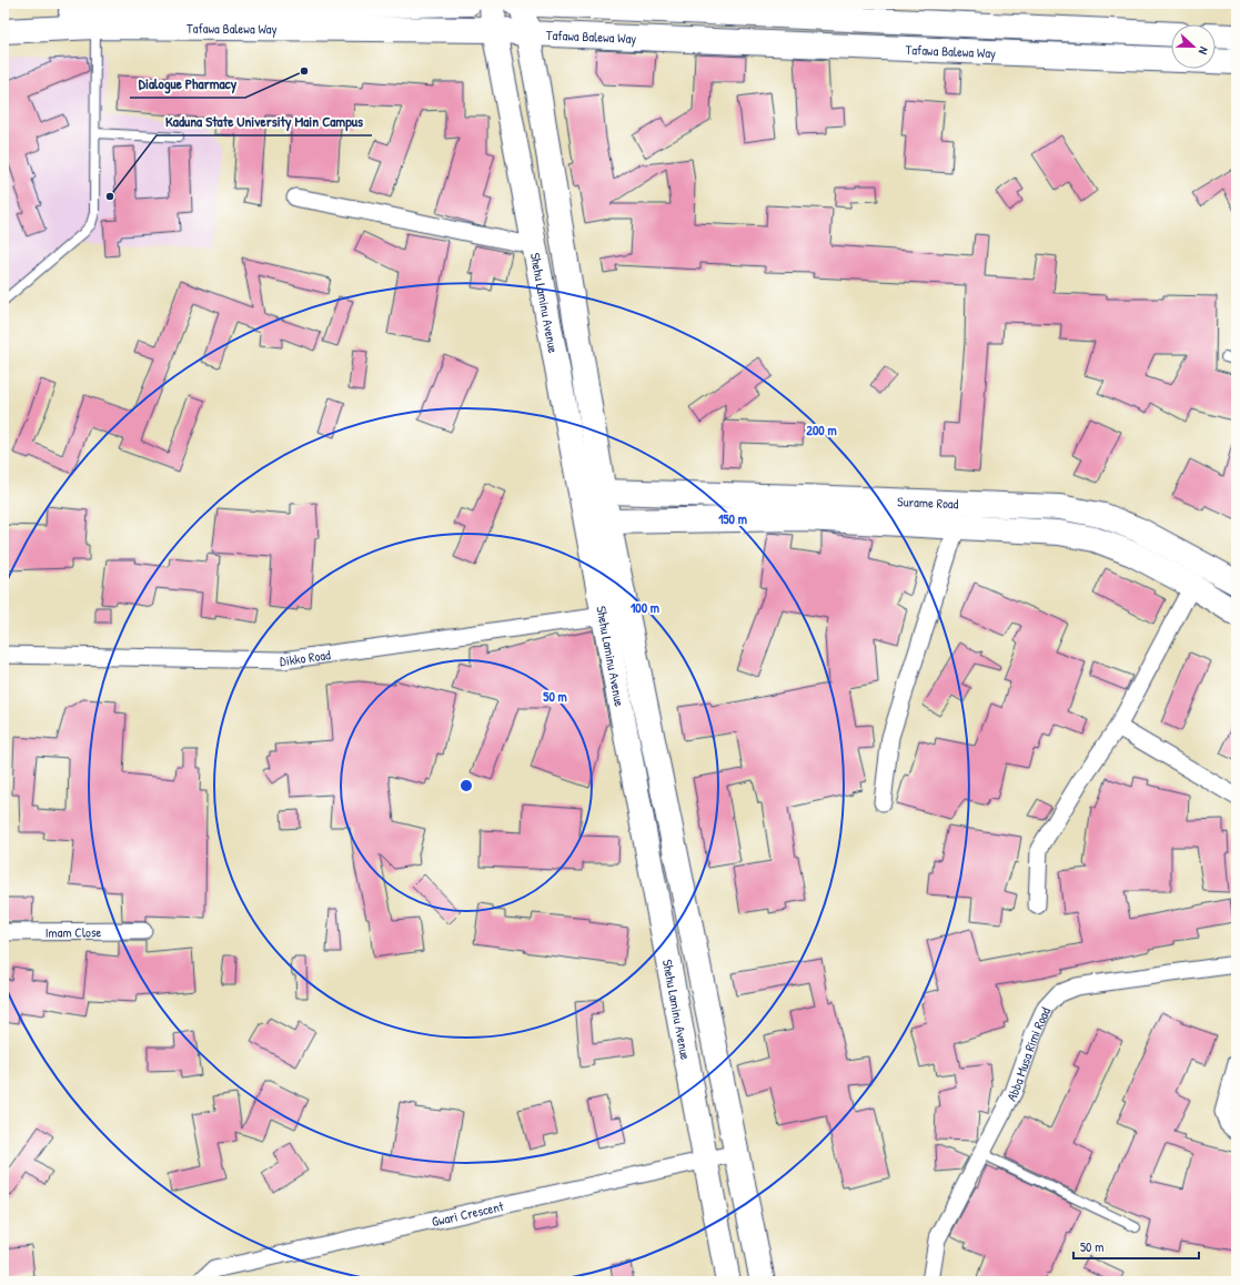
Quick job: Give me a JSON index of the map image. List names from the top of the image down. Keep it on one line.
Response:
{"streets":{"street":["Tafawa Balewa Way","Shehu Laminu Avenue","Surame Road","Dikko Road","Imam Close","Abba Musa Rimi Road","Gwari Crescent"]},"crossings":[["Tafawa Balewa Way","Shehu Laminu Avenue"],["Shehu Laminu Avenue","Surame Road"],["Shehu Laminu Avenue","Dikko Road"],["Shehu Laminu Avenue","Gwari Crescent"]],"places":["Dialogue Pharmacy","Kaduna State University Main Campus"],"scale_bar":"50 m","north":"right","rings":["200 m","150 m","100 m","50 m"]}
